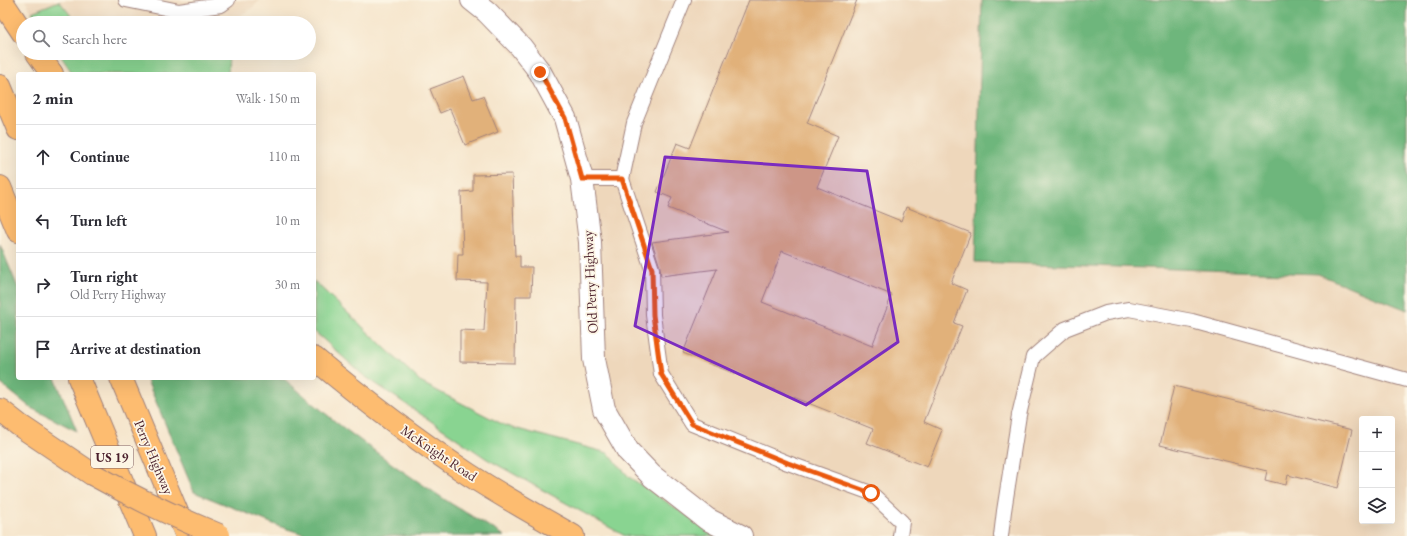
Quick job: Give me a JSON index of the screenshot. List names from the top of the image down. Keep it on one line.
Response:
{"streets":{"main road":["McKnight Road","US 19","Perry Highway"],"street":["Old Perry Highway"]},"page":{"search":"Search here","heading":["2 min","Walk · 150 m"],"list":[["Continue","110 m"],["Turn left","10 m"],["Turn right","Old Perry Highway","30 m"],"Arrive at destination"],"map_buttons":["+","−"]}}
